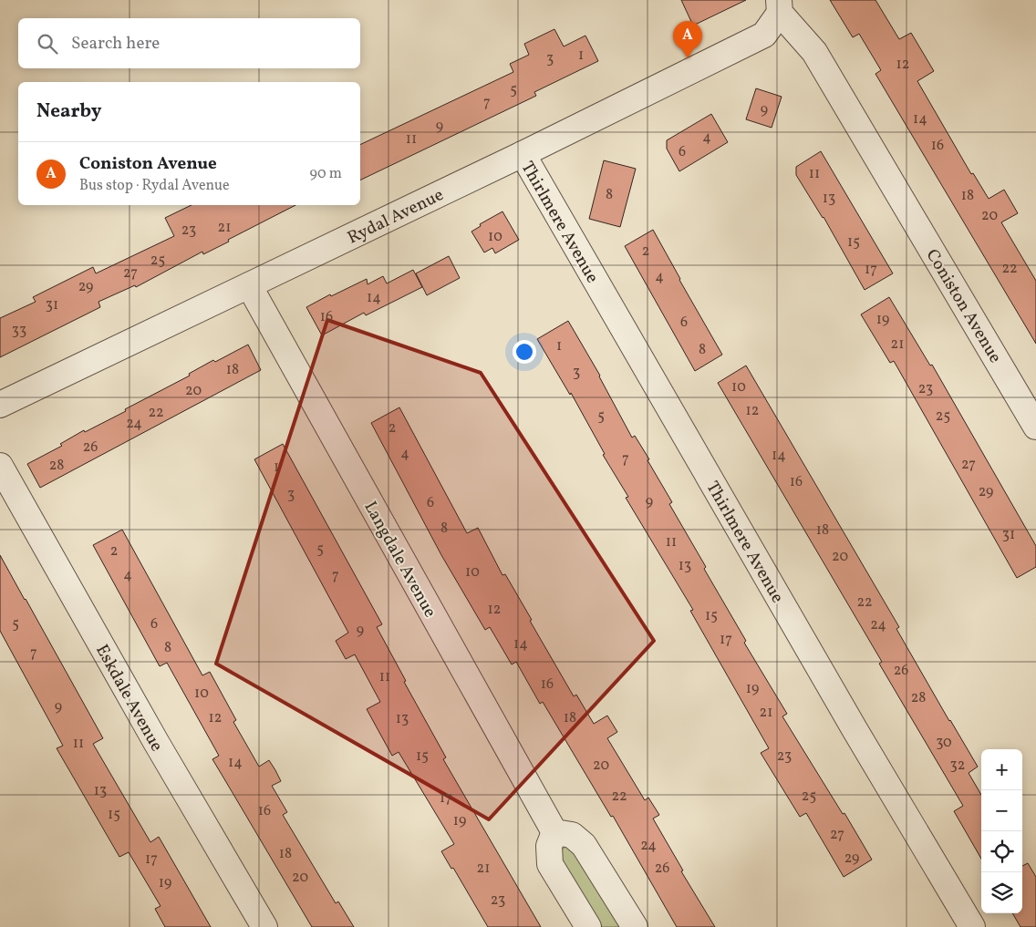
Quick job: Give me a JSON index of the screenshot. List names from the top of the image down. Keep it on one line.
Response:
{"streets":{"street":["Rydal Avenue","Thirlmere Avenue","Coniston Avenue","Langdale Avenue","Eskdale Avenue"]},"crossings":[["Rydal Avenue","Thirlmere Avenue"],["Rydal Avenue","Coniston Avenue"],["Rydal Avenue","Langdale Avenue"]],"house_numbers":["1","3","12","5","7","9","14","9","4","11","16","6","11","8","18","13","20","21","23","10","15","2","25","22","17","27","4","29","14","31","16","19","6","33","21","1","8","18","3","10","23","20","12","22","5","25","24","2","26","4","14","7","27","28","1","16","29","3","9","6","8","18","31","11","5","2","20","13","10","4","7","22","12","15","5","6","24","9","17","14","8","7","26","11","16","19","10","28","9","21","12","18","13","30","11","15","23","14","20","32","13","22","25","17","16","15","19","27","24","18","29","17","21","26","20","19","23"],"page":{"search":"Search here","pins":"A","heading":"Nearby","list":[{"mark":"A","name":"Coniston Avenue","note":"Bus stop · Rydal Avenue","value":"90 m"}],"map_buttons":["+","−"]}}
